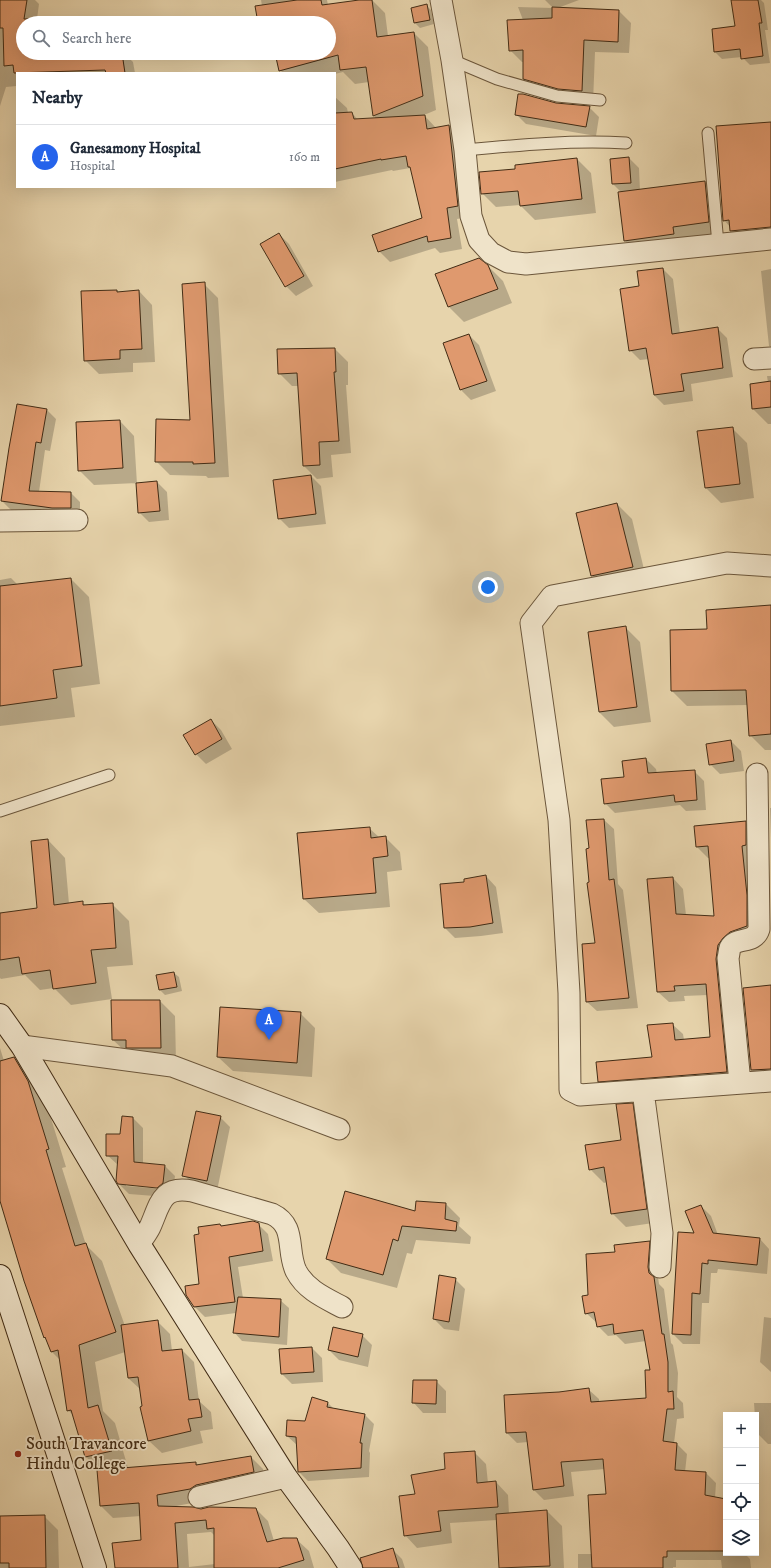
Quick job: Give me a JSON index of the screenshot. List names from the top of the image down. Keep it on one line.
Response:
{"places":["South Travancore Hindu College"],"page":{"search":"Search here","heading":"Nearby","list":[{"mark":"A","name":"Ganesamony Hospital","note":"Hospital","value":"160 m"}],"pins":"A","map_buttons":["+","−"]}}
